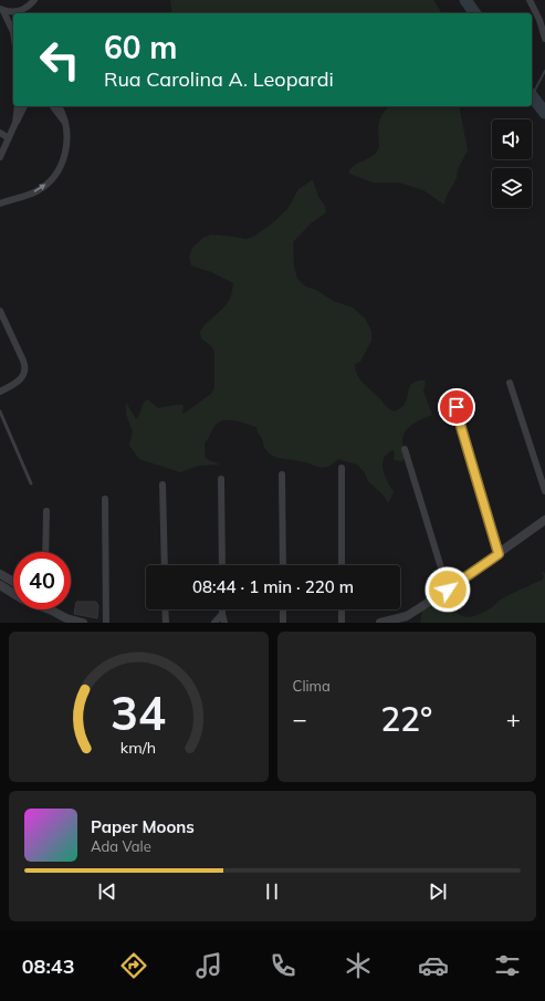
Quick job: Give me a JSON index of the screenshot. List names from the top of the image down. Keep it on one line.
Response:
{"page":{"turn":["60 m","Rua Carolina A. Leopardi"],"limit":"40","trip":"08:44 · 1 min · 220 m","tile":"Clima","heat":["−","22°","+"],"song":["Paper Moons","Ada Vale"],"tabs":"08:43","gauge":["34","km/h"]}}
